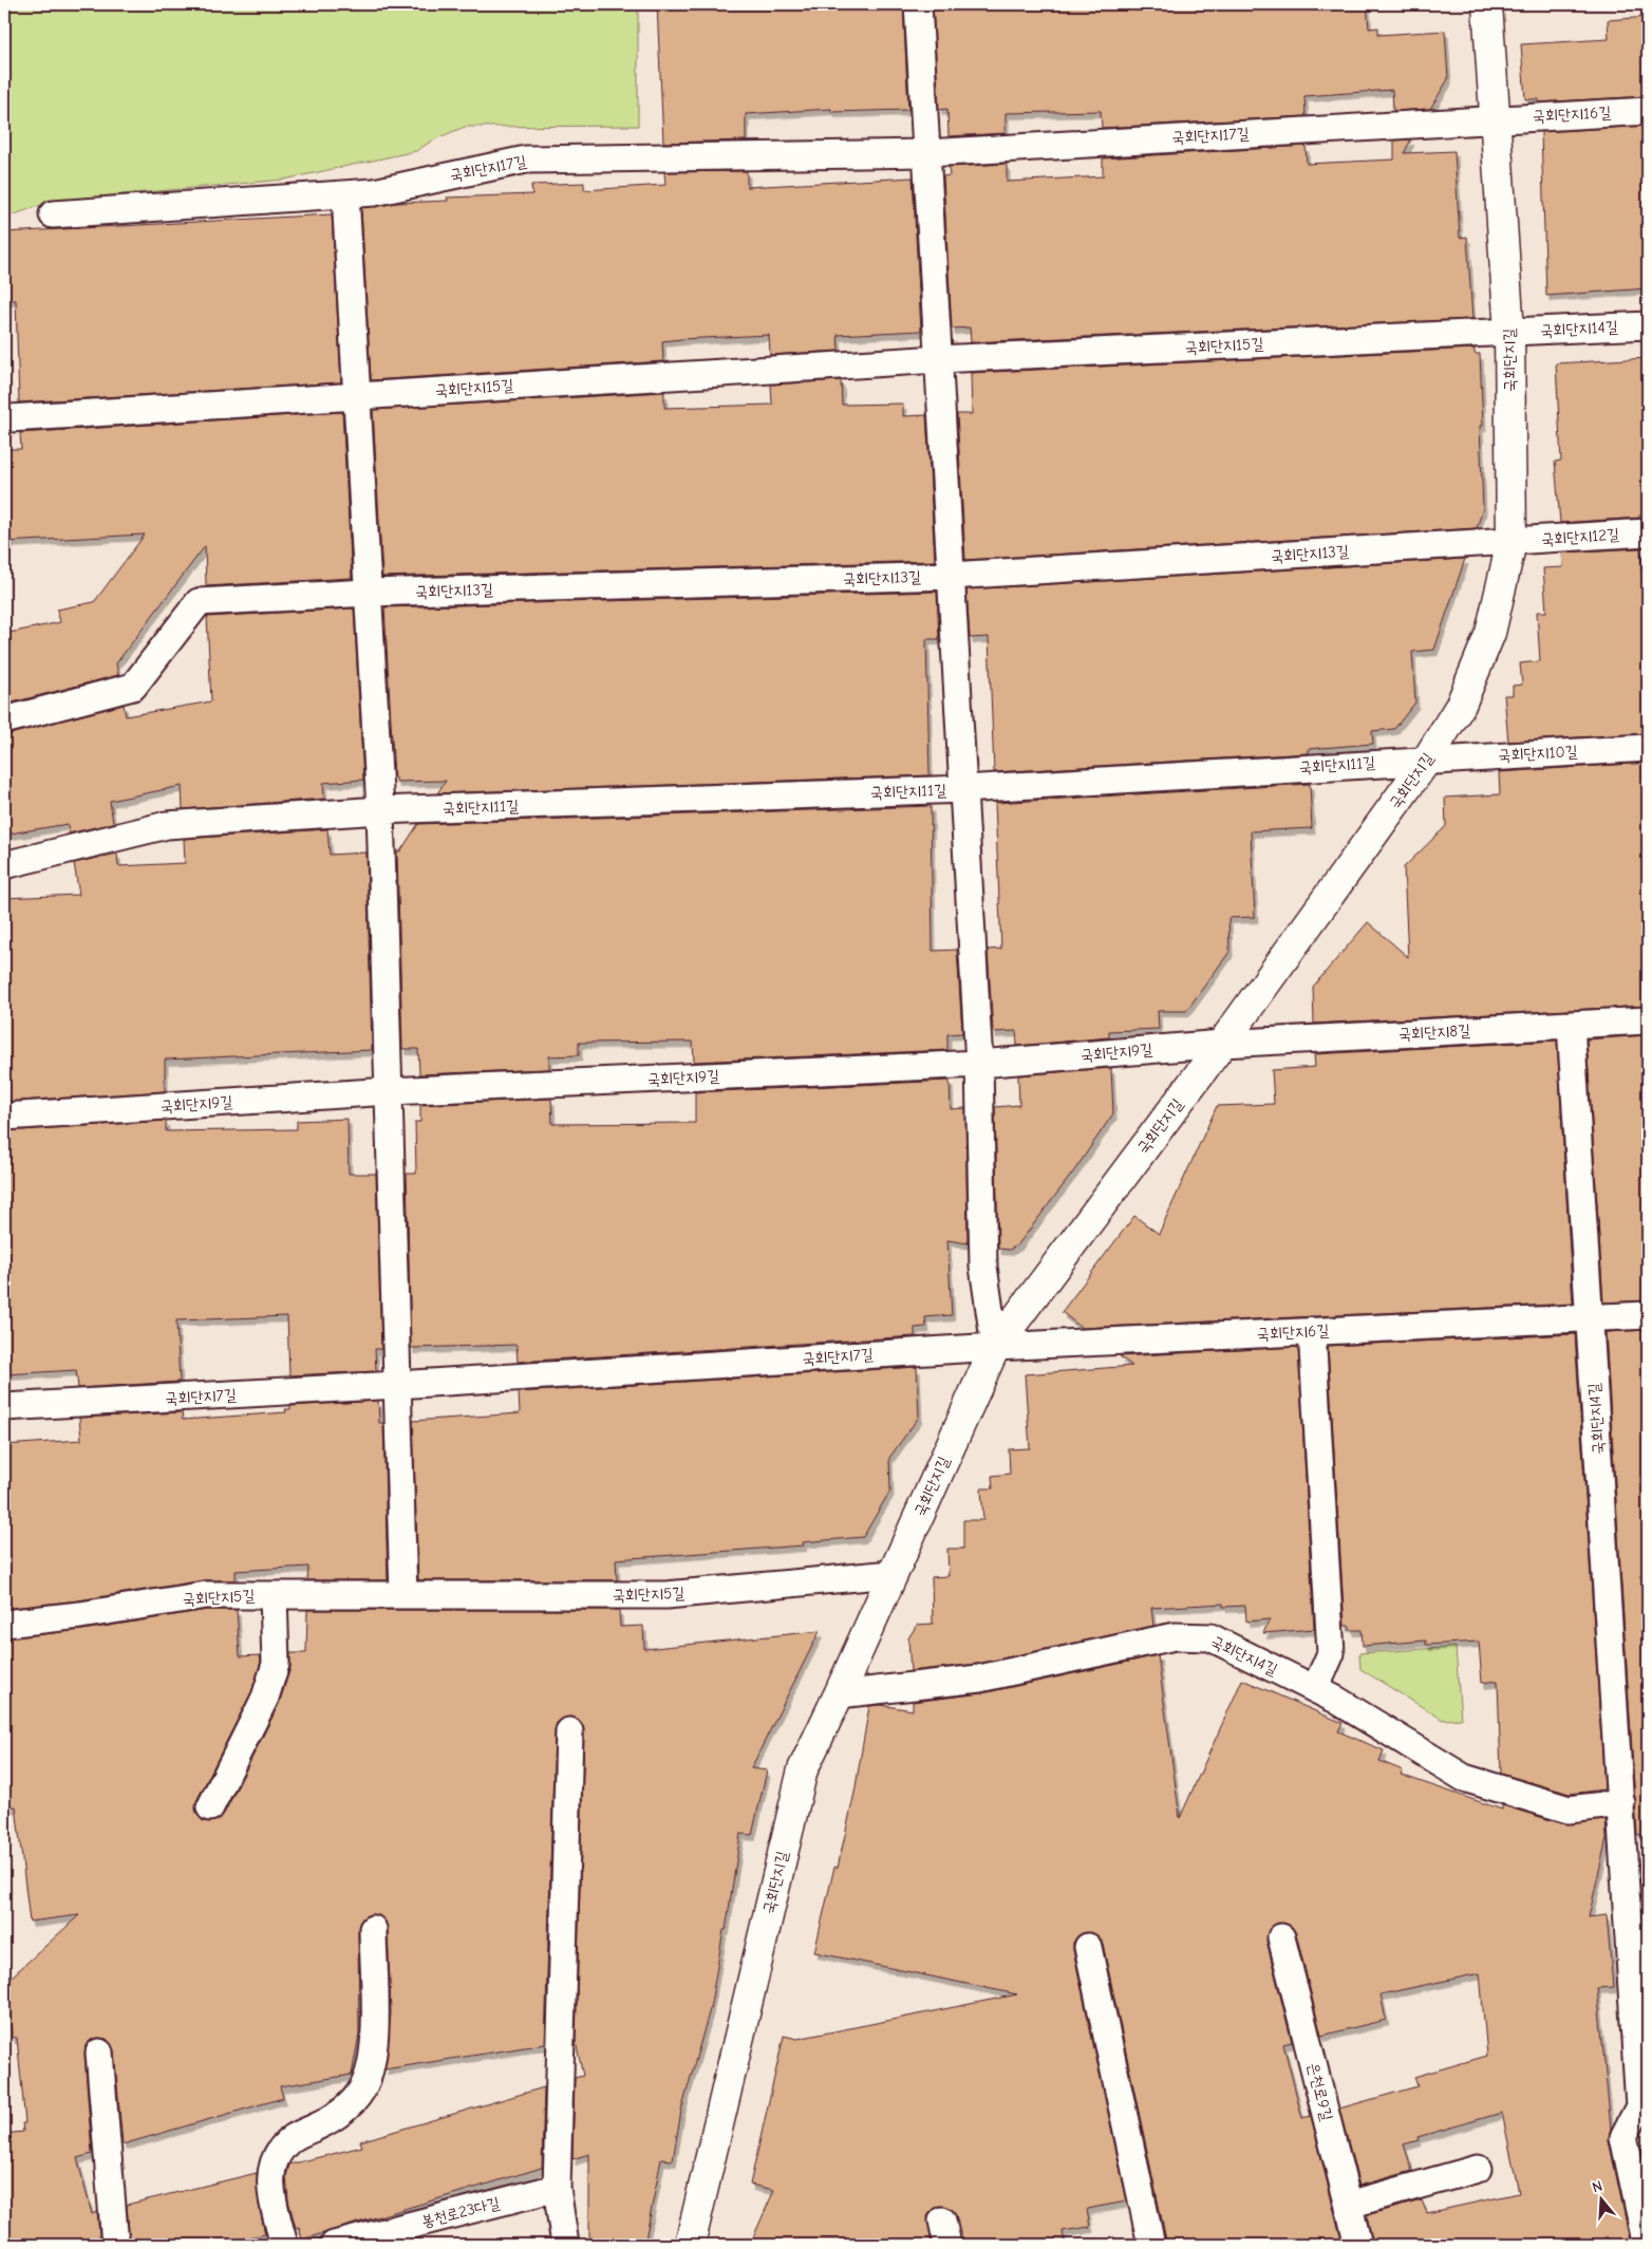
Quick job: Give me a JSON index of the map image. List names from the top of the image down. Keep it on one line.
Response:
{"streets":{"street":["국회단지길"],"lane":["국회단지16길","국회단지17길","국회단지14길","국회단지15길","국회단지12길","국회단지13길","국회단지10길","국회단지11길","국회단지8길","국회단지9길","국회단지6길","국회단지7길","국회단지4길","국회단지5길","은천로9길","봉천로23다길"]},"crossings":[["국회단지16길","국회단지17길"],["국회단지16길","국회단지길"],["국회단지17길","국회단지길"],["국회단지14길","국회단지15길"],["국회단지14길","국회단지길"],["국회단지15길","국회단지길"],["국회단지길","국회단지12길"],["국회단지길","국회단지13길"],["국회단지길","국회단지10길"],["국회단지길","국회단지11길"],["국회단지길","국회단지8길"],["국회단지길","국회단지9길"],["국회단지길","국회단지6길"],["국회단지길","국회단지7길"],["국회단지길","국회단지4길"],["국회단지길","국회단지5길"],["국회단지12길","국회단지13길"],["국회단지13길","국회단지11길"],["국회단지10길","국회단지11길"],["국회단지8길","국회단지9길"],["국회단지6길","국회단지7길"],["국회단지6길","국회단지4길"]],"north":"top"}
